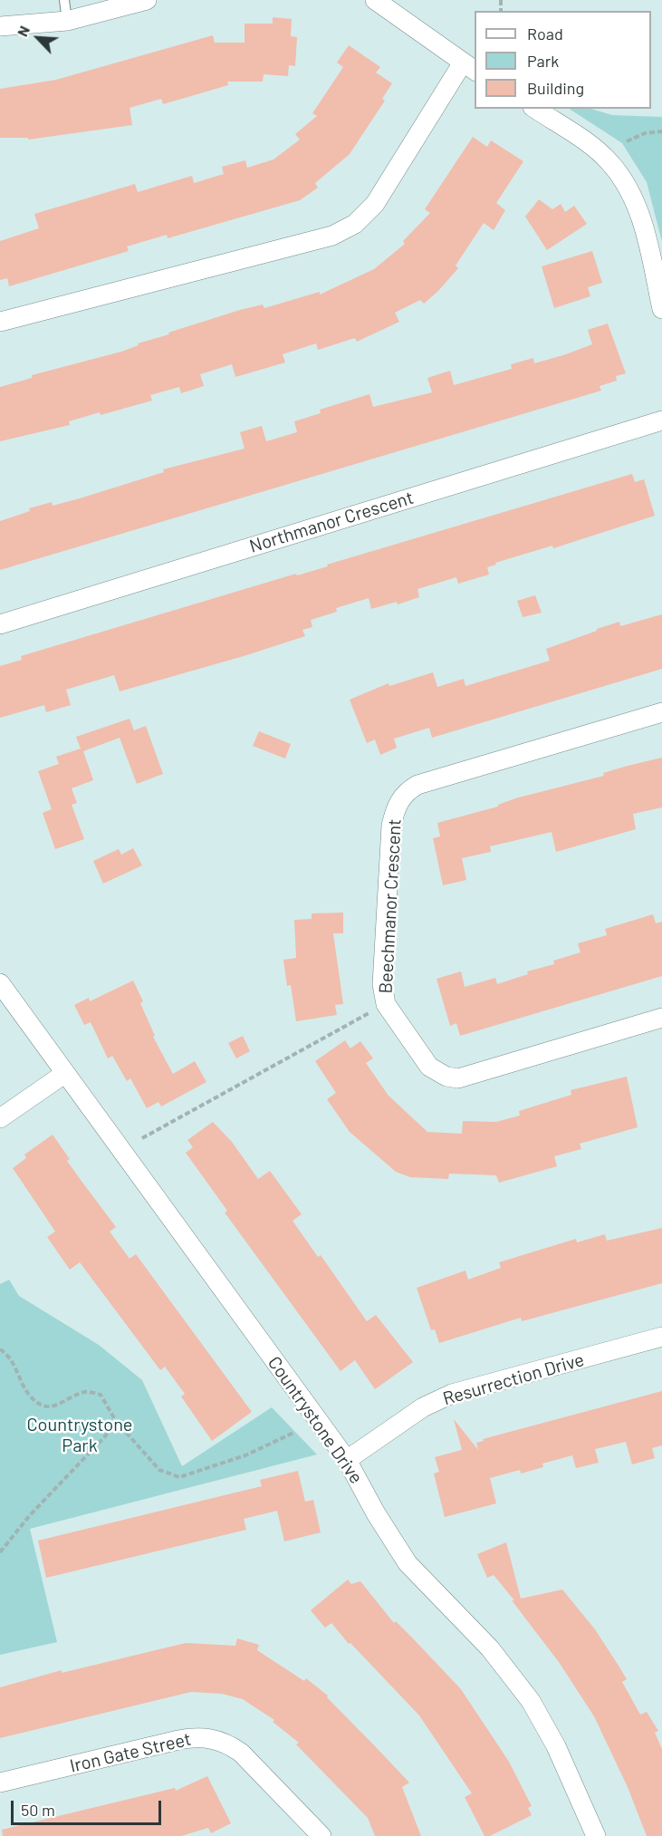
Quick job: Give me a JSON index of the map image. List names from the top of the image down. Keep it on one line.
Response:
{"streets":{"street":["Northmanor Crescent","Beechmanor Crescent","Resurrection Drive","Countrystone Drive","Iron Gate Street"]},"crossings":[["Resurrection Drive","Countrystone Drive"]],"parks":["Countrystone Park"],"legend":["Road","Park","Building"],"scale_bar":"50 m","north":"top left"}
